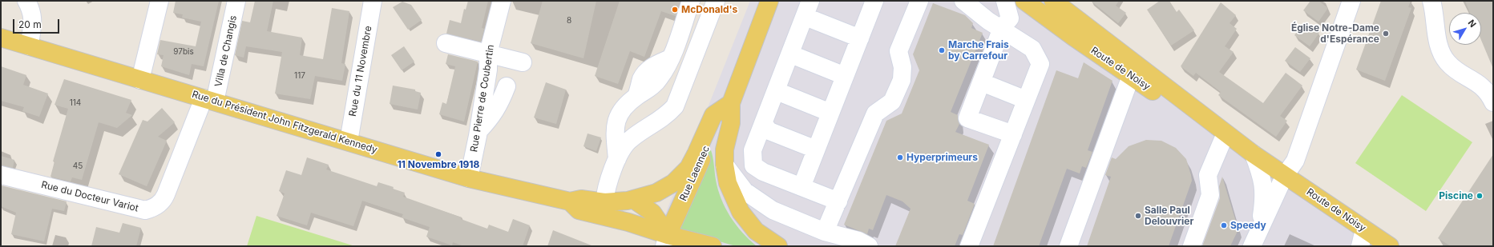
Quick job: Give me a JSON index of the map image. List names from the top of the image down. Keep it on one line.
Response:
{"streets":{"main road":["Route de Noisy","Rue du Président John Fitzgerald Kennedy","Rue Laennec"],"street":["Villa de Changis","Rue du 11 Novembre","Rue Pierre de Coubertin","Rue du Docteur Variot"]},"crossings":[["Villa de Changis","Rue du Président John Fitzgerald Kennedy"],["Villa de Changis","Rue du Docteur Variot"],["Rue du 11 Novembre","Rue du Président John Fitzgerald Kennedy"],["Rue Pierre de Coubertin","Rue du Président John Fitzgerald Kennedy"],["Rue du Président John Fitzgerald Kennedy","Rue Laennec"],["Rue du Président John Fitzgerald Kennedy","Rue du Docteur Variot"]],"places":["McDonald's","Église Notre-Dame d'Espérance","Marche Frais by Carrefour","11 Novembre 1918","Hyperprimeurs","Piscine","Salle Paul Delouvrier","Speedy"],"house_numbers":["8","97bis","117","114","45"],"scale_bar":"20 m","north":"top right"}
